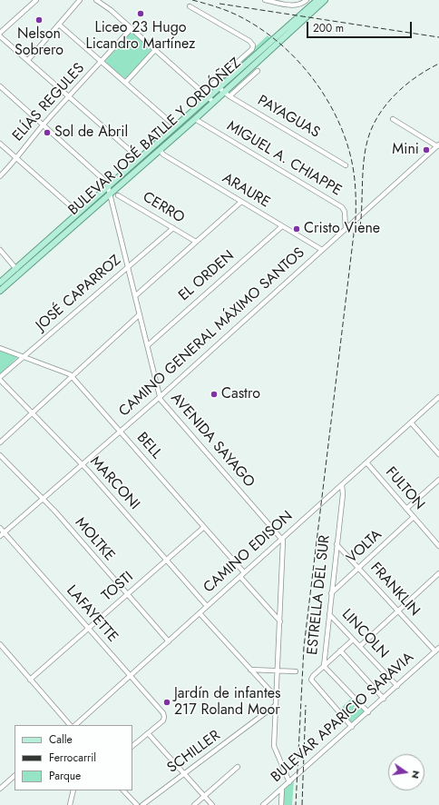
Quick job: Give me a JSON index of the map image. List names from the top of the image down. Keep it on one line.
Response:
{"streets":{"main road":["BULEVAR JOSÉ BATLLE Y ORDÓÑEZ"],"street":["ELÍAS REGULES","PAYAGUAS","MIGUEL A. CHIAPPE","ARAURE","CERRO","EL ORDEN","JOSÉ CAPARROZ","CAMINO GENERAL MÁXIMO SANTOS","AVENIDA SAYAGO","BELL","MARCONI","FULTON","MOLTKE","VOLTA","CAMINO EDISON","TOSTI","FRANKLIN","ESTRELLA DEL SUR","LAFAYETTE","LINCOLN","BULEVAR APARICIO SARAVIA","SCHILLER"]},"crossings":[["ELÍAS REGULES","AVENIDA SAYAGO"],["PAYAGUAS","BULEVAR JOSÉ BATLLE Y ORDÓÑEZ"],["BULEVAR JOSÉ BATLLE Y ORDÓÑEZ","MIGUEL A. CHIAPPE"],["BULEVAR JOSÉ BATLLE Y ORDÓÑEZ","ARAURE"],["BULEVAR JOSÉ BATLLE Y ORDÓÑEZ","AVENIDA SAYAGO"],["MIGUEL A. CHIAPPE","CAMINO GENERAL MÁXIMO SANTOS"],["ARAURE","EL ORDEN"],["ARAURE","CAMINO GENERAL MÁXIMO SANTOS"],["CERRO","JOSÉ CAPARROZ"],["EL ORDEN","AVENIDA SAYAGO"],["JOSÉ CAPARROZ","AVENIDA SAYAGO"],["JOSÉ CAPARROZ","BELL"],["CAMINO GENERAL MÁXIMO SANTOS","AVENIDA SAYAGO"],["CAMINO GENERAL MÁXIMO SANTOS","BELL"],["CAMINO GENERAL MÁXIMO SANTOS","MARCONI"],["CAMINO GENERAL MÁXIMO SANTOS","MOLTKE"],["CAMINO GENERAL MÁXIMO SANTOS","LAFAYETTE"],["AVENIDA SAYAGO","CAMINO EDISON"],["BELL","CAMINO EDISON"],["BELL","TOSTI"],["MARCONI","CAMINO EDISON"],["MARCONI","TOSTI"],["FULTON","VOLTA"],["FULTON","CAMINO EDISON"],["MOLTKE","CAMINO EDISON"],["MOLTKE","TOSTI"],["VOLTA","FRANKLIN"],["VOLTA","ESTRELLA DEL SUR"],["CAMINO EDISON","ESTRELLA DEL SUR"],["CAMINO EDISON","LAFAYETTE"],["TOSTI","LAFAYETTE"],["FRANKLIN","ESTRELLA DEL SUR"],["FRANKLIN","BULEVAR APARICIO SARAVIA"],["ESTRELLA DEL SUR","LINCOLN"],["ESTRELLA DEL SUR","BULEVAR APARICIO SARAVIA"],["LINCOLN","BULEVAR APARICIO SARAVIA"]],"places":["Liceo 23 Hugo Licandro Martínez","Nelson Sobrero","Sol de Abril","Mini","Cristo Viene","Castro","Jardín de infantes 217 Roland Moor"],"legend":["Calle","Ferrocarril","Parque"],"scale_bar":"200 m","north":"right"}
